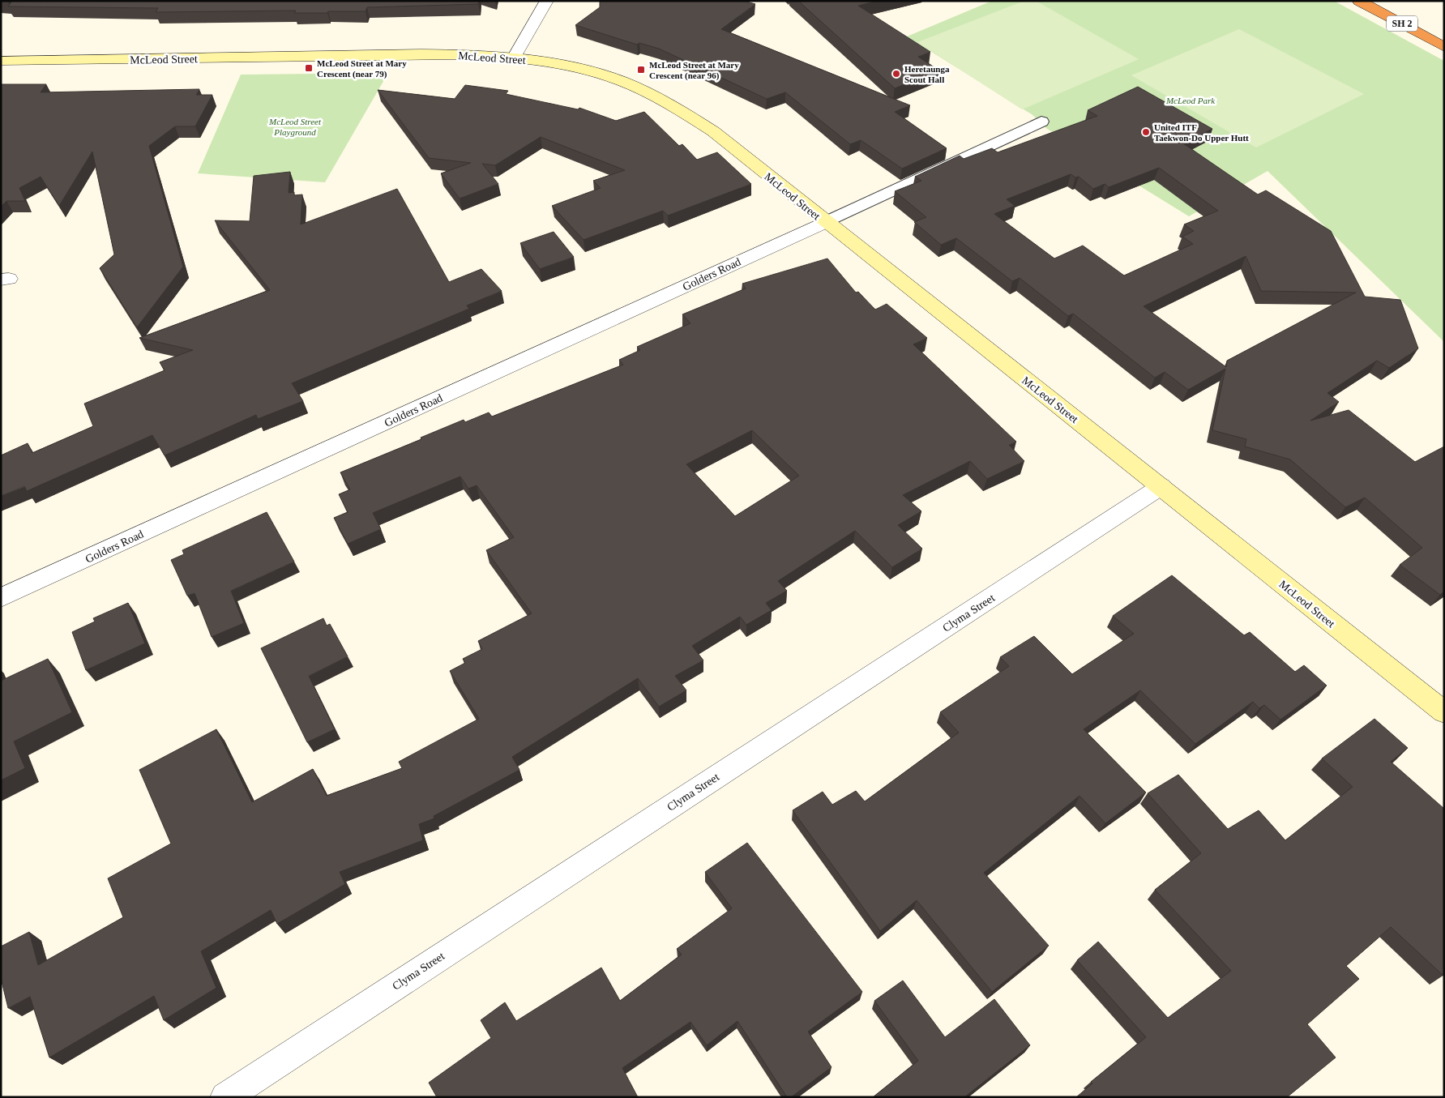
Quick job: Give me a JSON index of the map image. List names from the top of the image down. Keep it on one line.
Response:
{"streets":{"highway":["SH 2"],"street":["McLeod Street","Golders Road","Clyma Street"]},"crossings":[["McLeod Street","Golders Road"],["McLeod Street","Clyma Street"]],"parks":["McLeod Park","McLeod Street Playground"],"places":{"transit":["McLeod Street at Mary Crescent (near 79)","McLeod Street at Mary Crescent (near 96)"],"other":["Heretaunga Scout Hall","United ITF Taekwon-Do Upper Hutt"]}}
